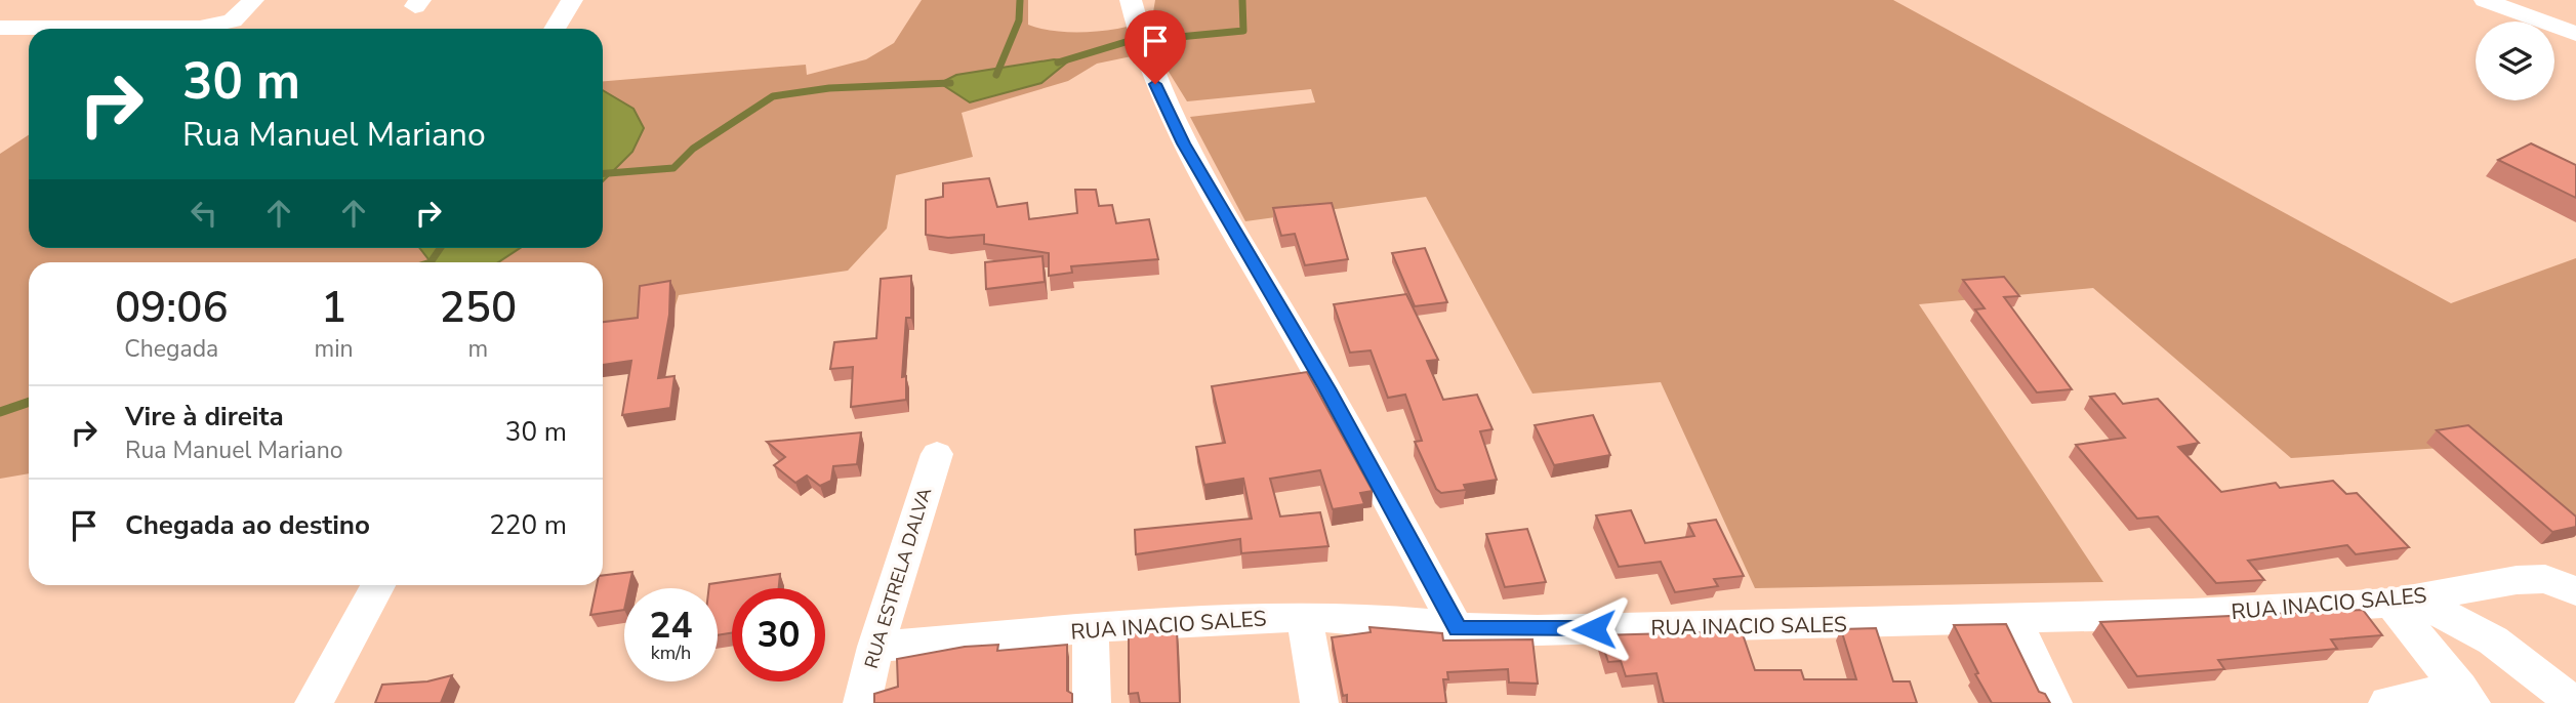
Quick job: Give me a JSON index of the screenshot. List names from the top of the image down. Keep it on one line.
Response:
{"streets":{"street":["RUA ESTRELA DALVA","RUA INACIO SALES"]},"crossings":[["RUA ESTRELA DALVA","RUA INACIO SALES"]],"page":{"turn":["30 m","Rua Manuel Mariano"],"eta":["09:06","Chegada","1","min","250","m"],"list":[{"name":"Vire à direita","note":"Rua Manuel Mariano","value":"30 m"},{"name":"Chegada ao destino","value":"220 m"}],"speed":"24 km/h","limit":"30"}}
